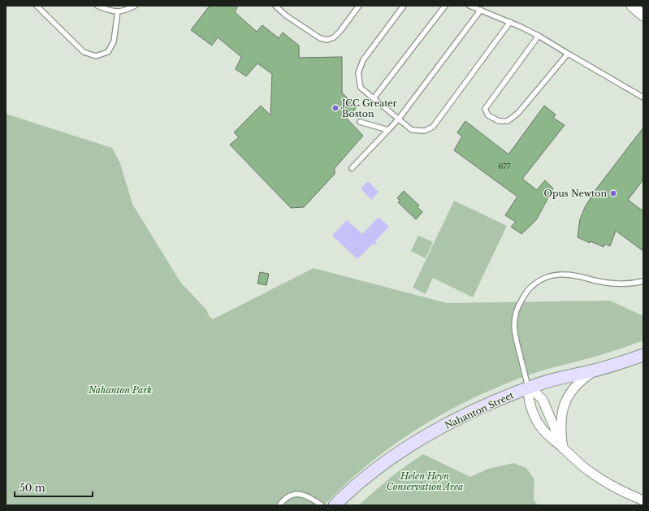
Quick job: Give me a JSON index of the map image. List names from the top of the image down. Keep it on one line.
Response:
{"streets":{"main road":["Nahanton Street"]},"parks":["Nahanton Park","Helen Heyn Conservation Area"],"places":["JCC Greater Boston","Opus Newton"],"house_numbers":["677"],"scale_bar":"50 m"}
